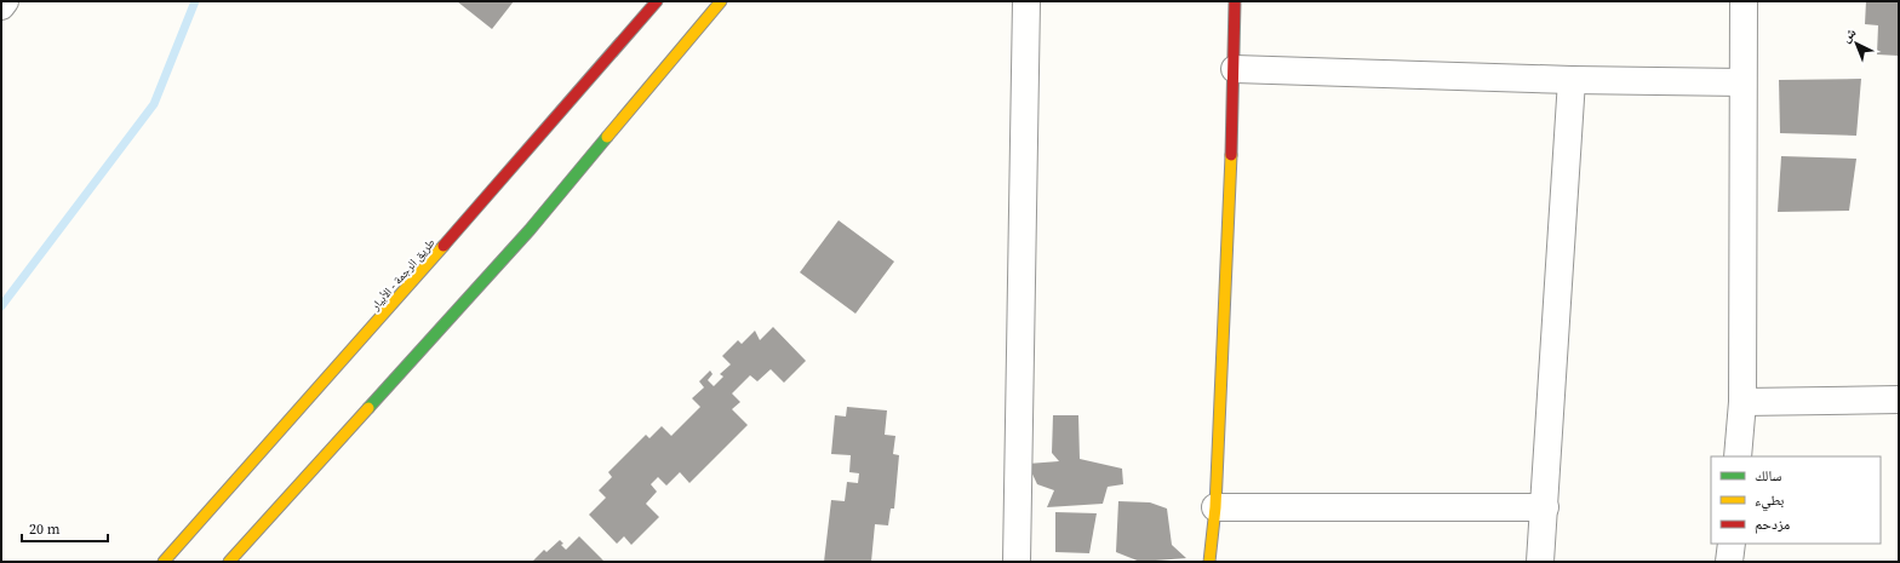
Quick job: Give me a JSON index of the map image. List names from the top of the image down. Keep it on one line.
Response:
{"streets":{"main road":["طريق الرجمة - الأبيار"]},"legend":["سالك","بطيء","مزدحم"],"scale_bar":"20 m","north":"top left"}
